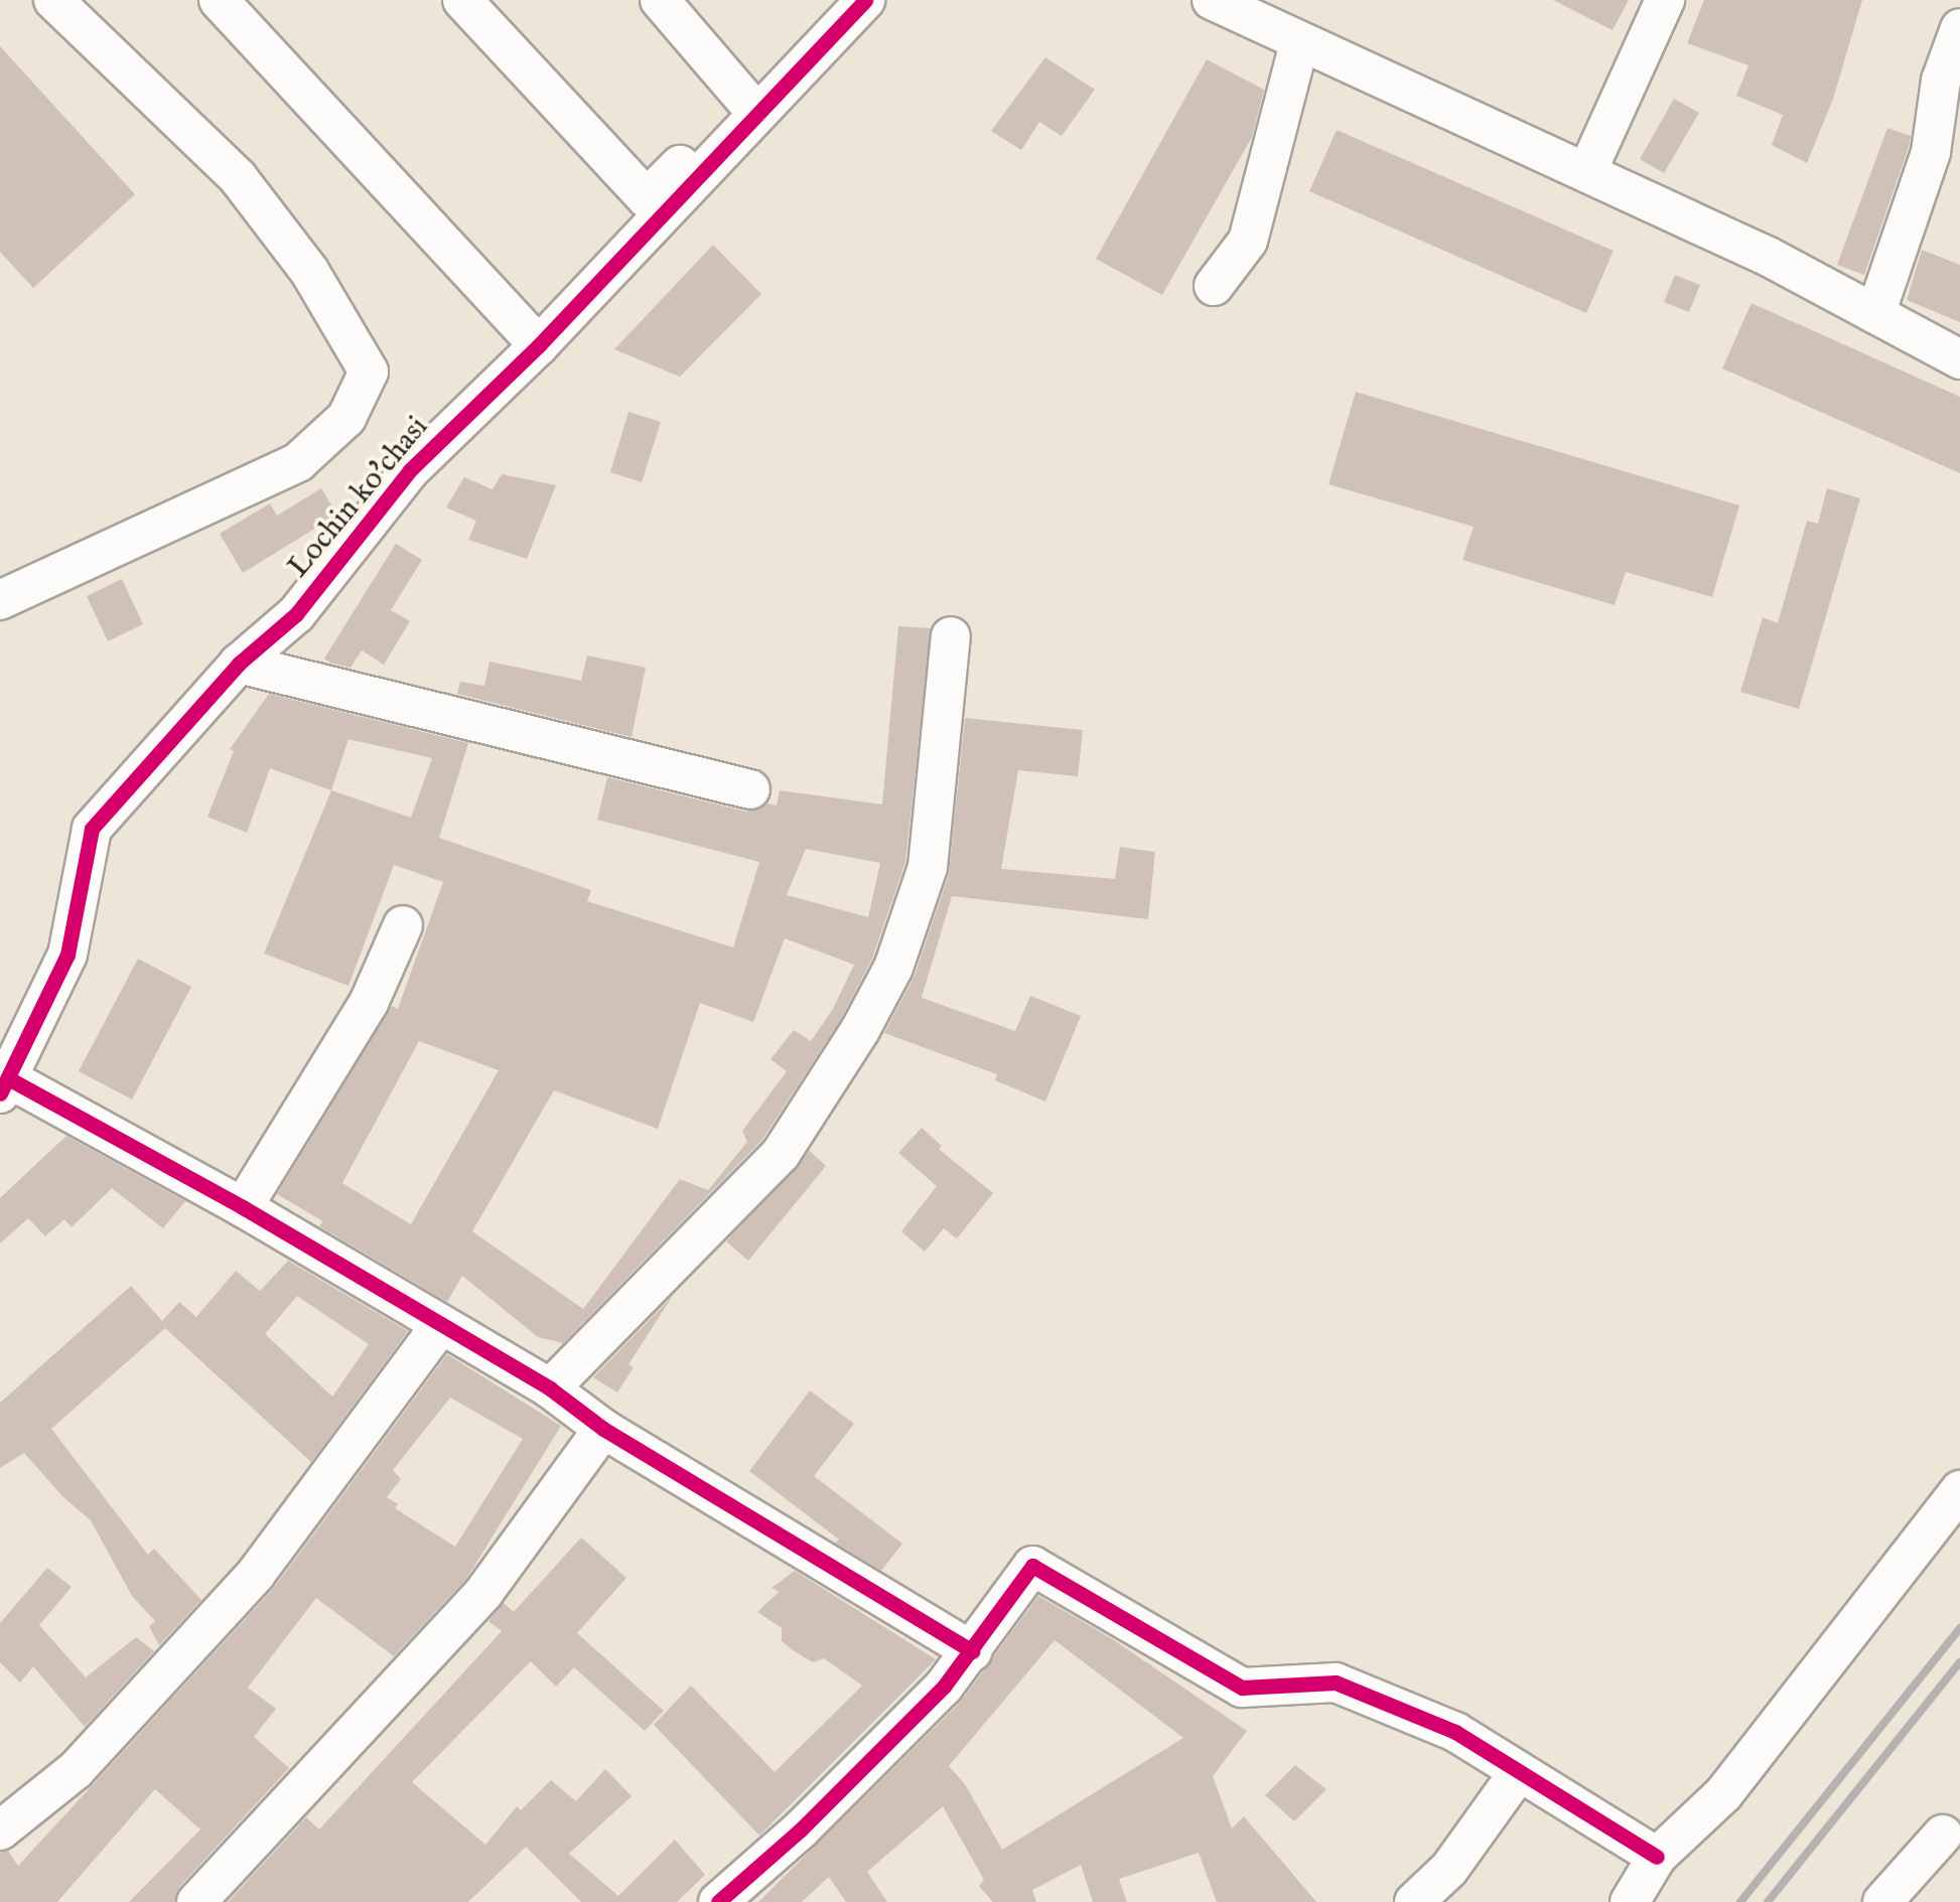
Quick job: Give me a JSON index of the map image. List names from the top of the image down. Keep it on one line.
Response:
{"streets":{"street":["Lochin ko'chasi"]}}
